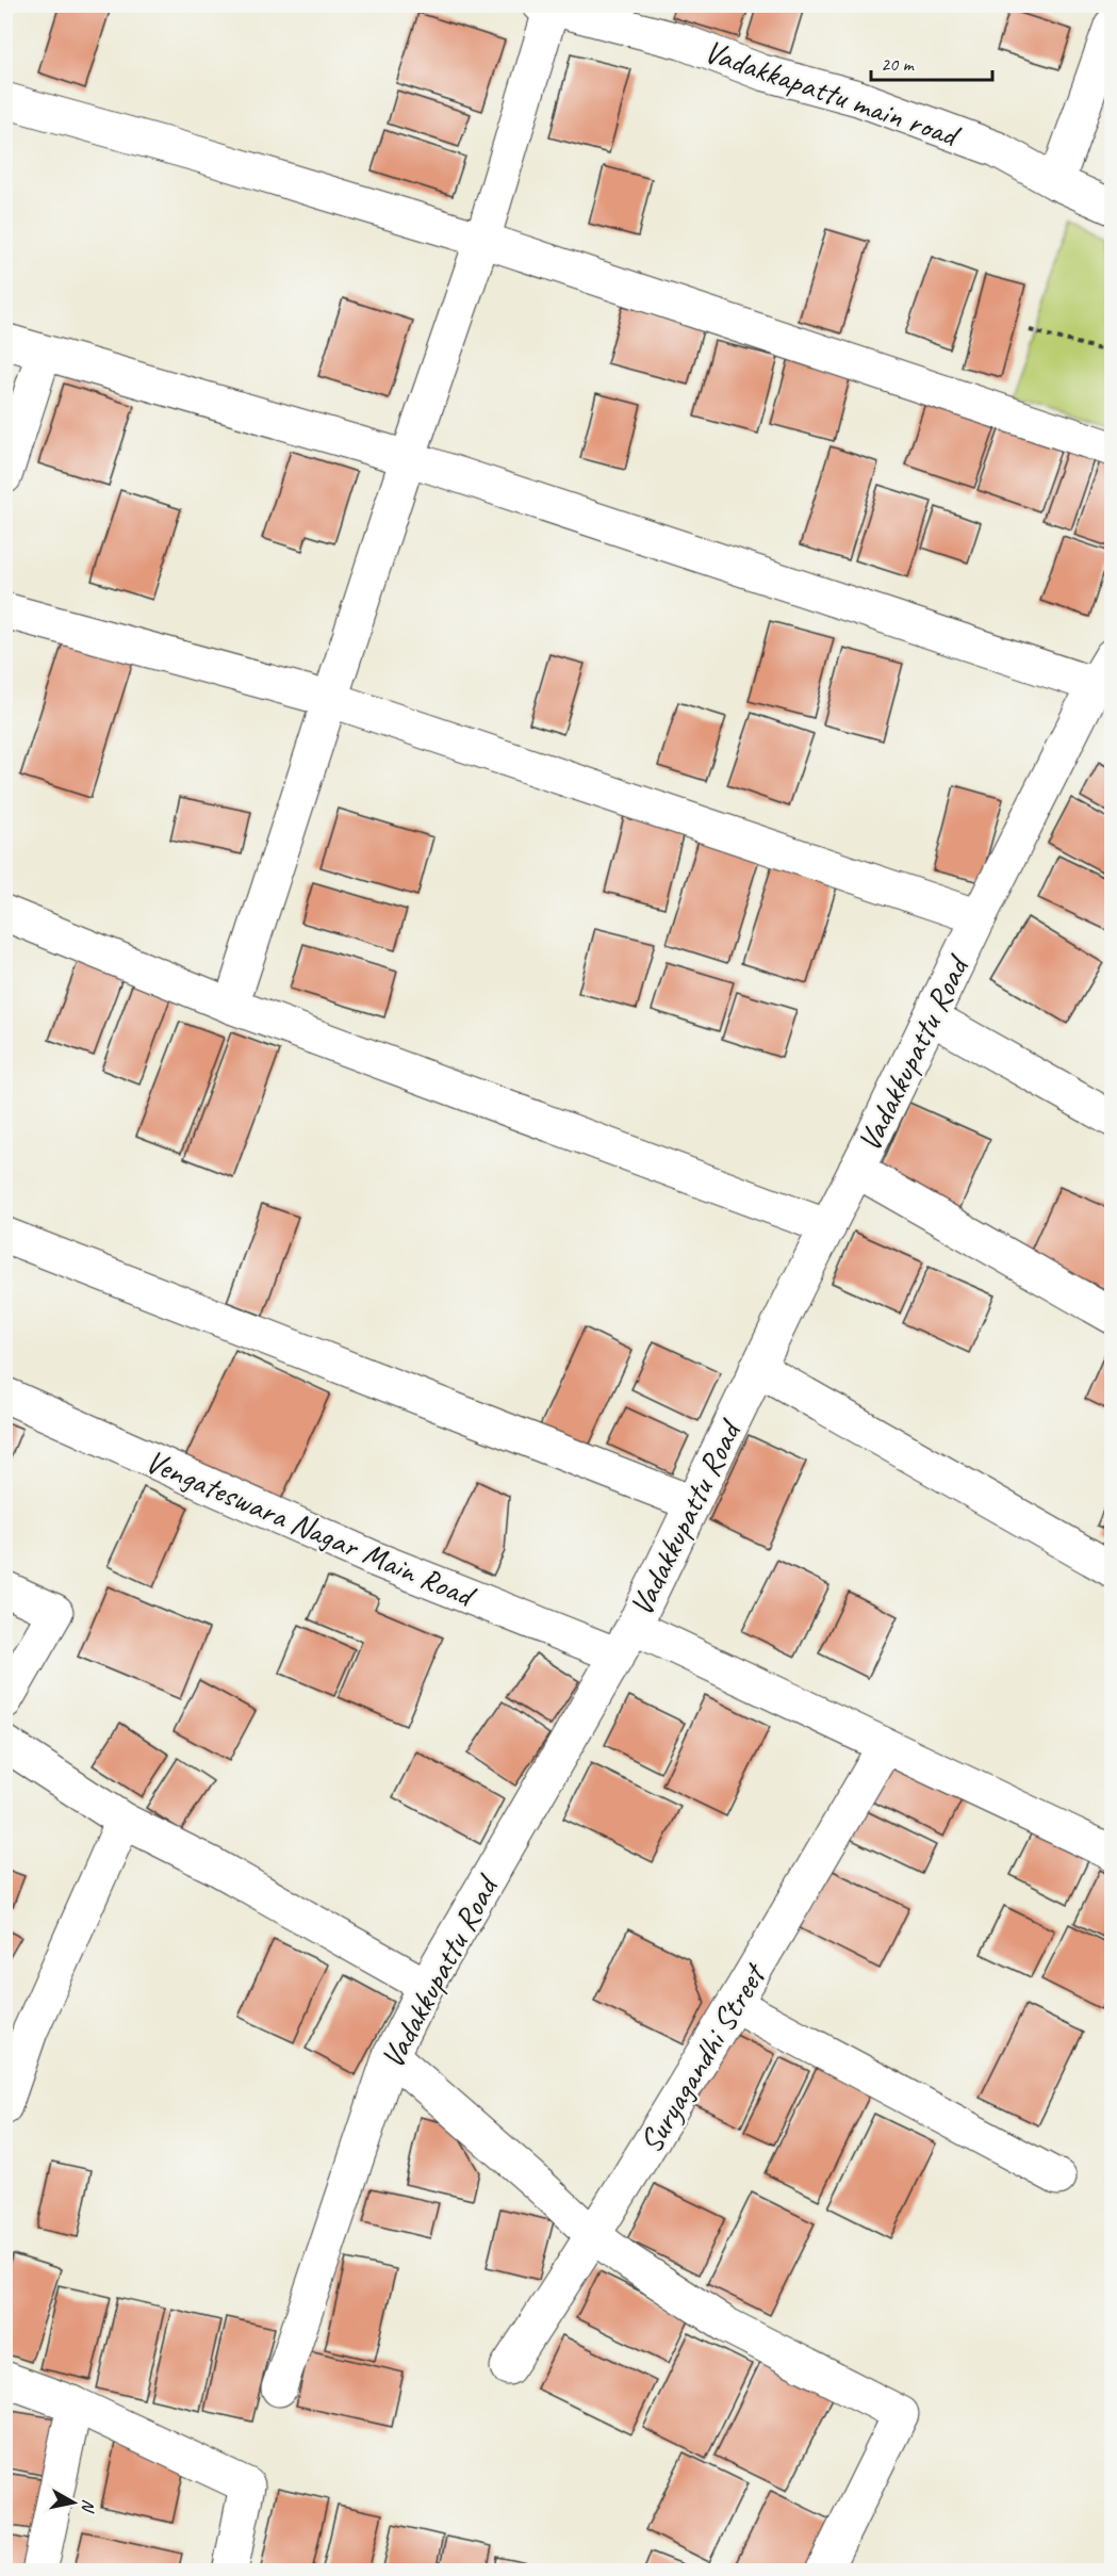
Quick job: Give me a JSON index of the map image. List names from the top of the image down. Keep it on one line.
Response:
{"streets":{"street":["Vadakkapattu main road","Vadakkupattu Road","Vengateswara Nagar Main Road","Suryagandhi Street"]},"crossings":[["Vadakkupattu Road","Vengateswara Nagar Main Road"],["Vengateswara Nagar Main Road","Suryagandhi Street"]],"scale_bar":"20 m","north":"right"}
